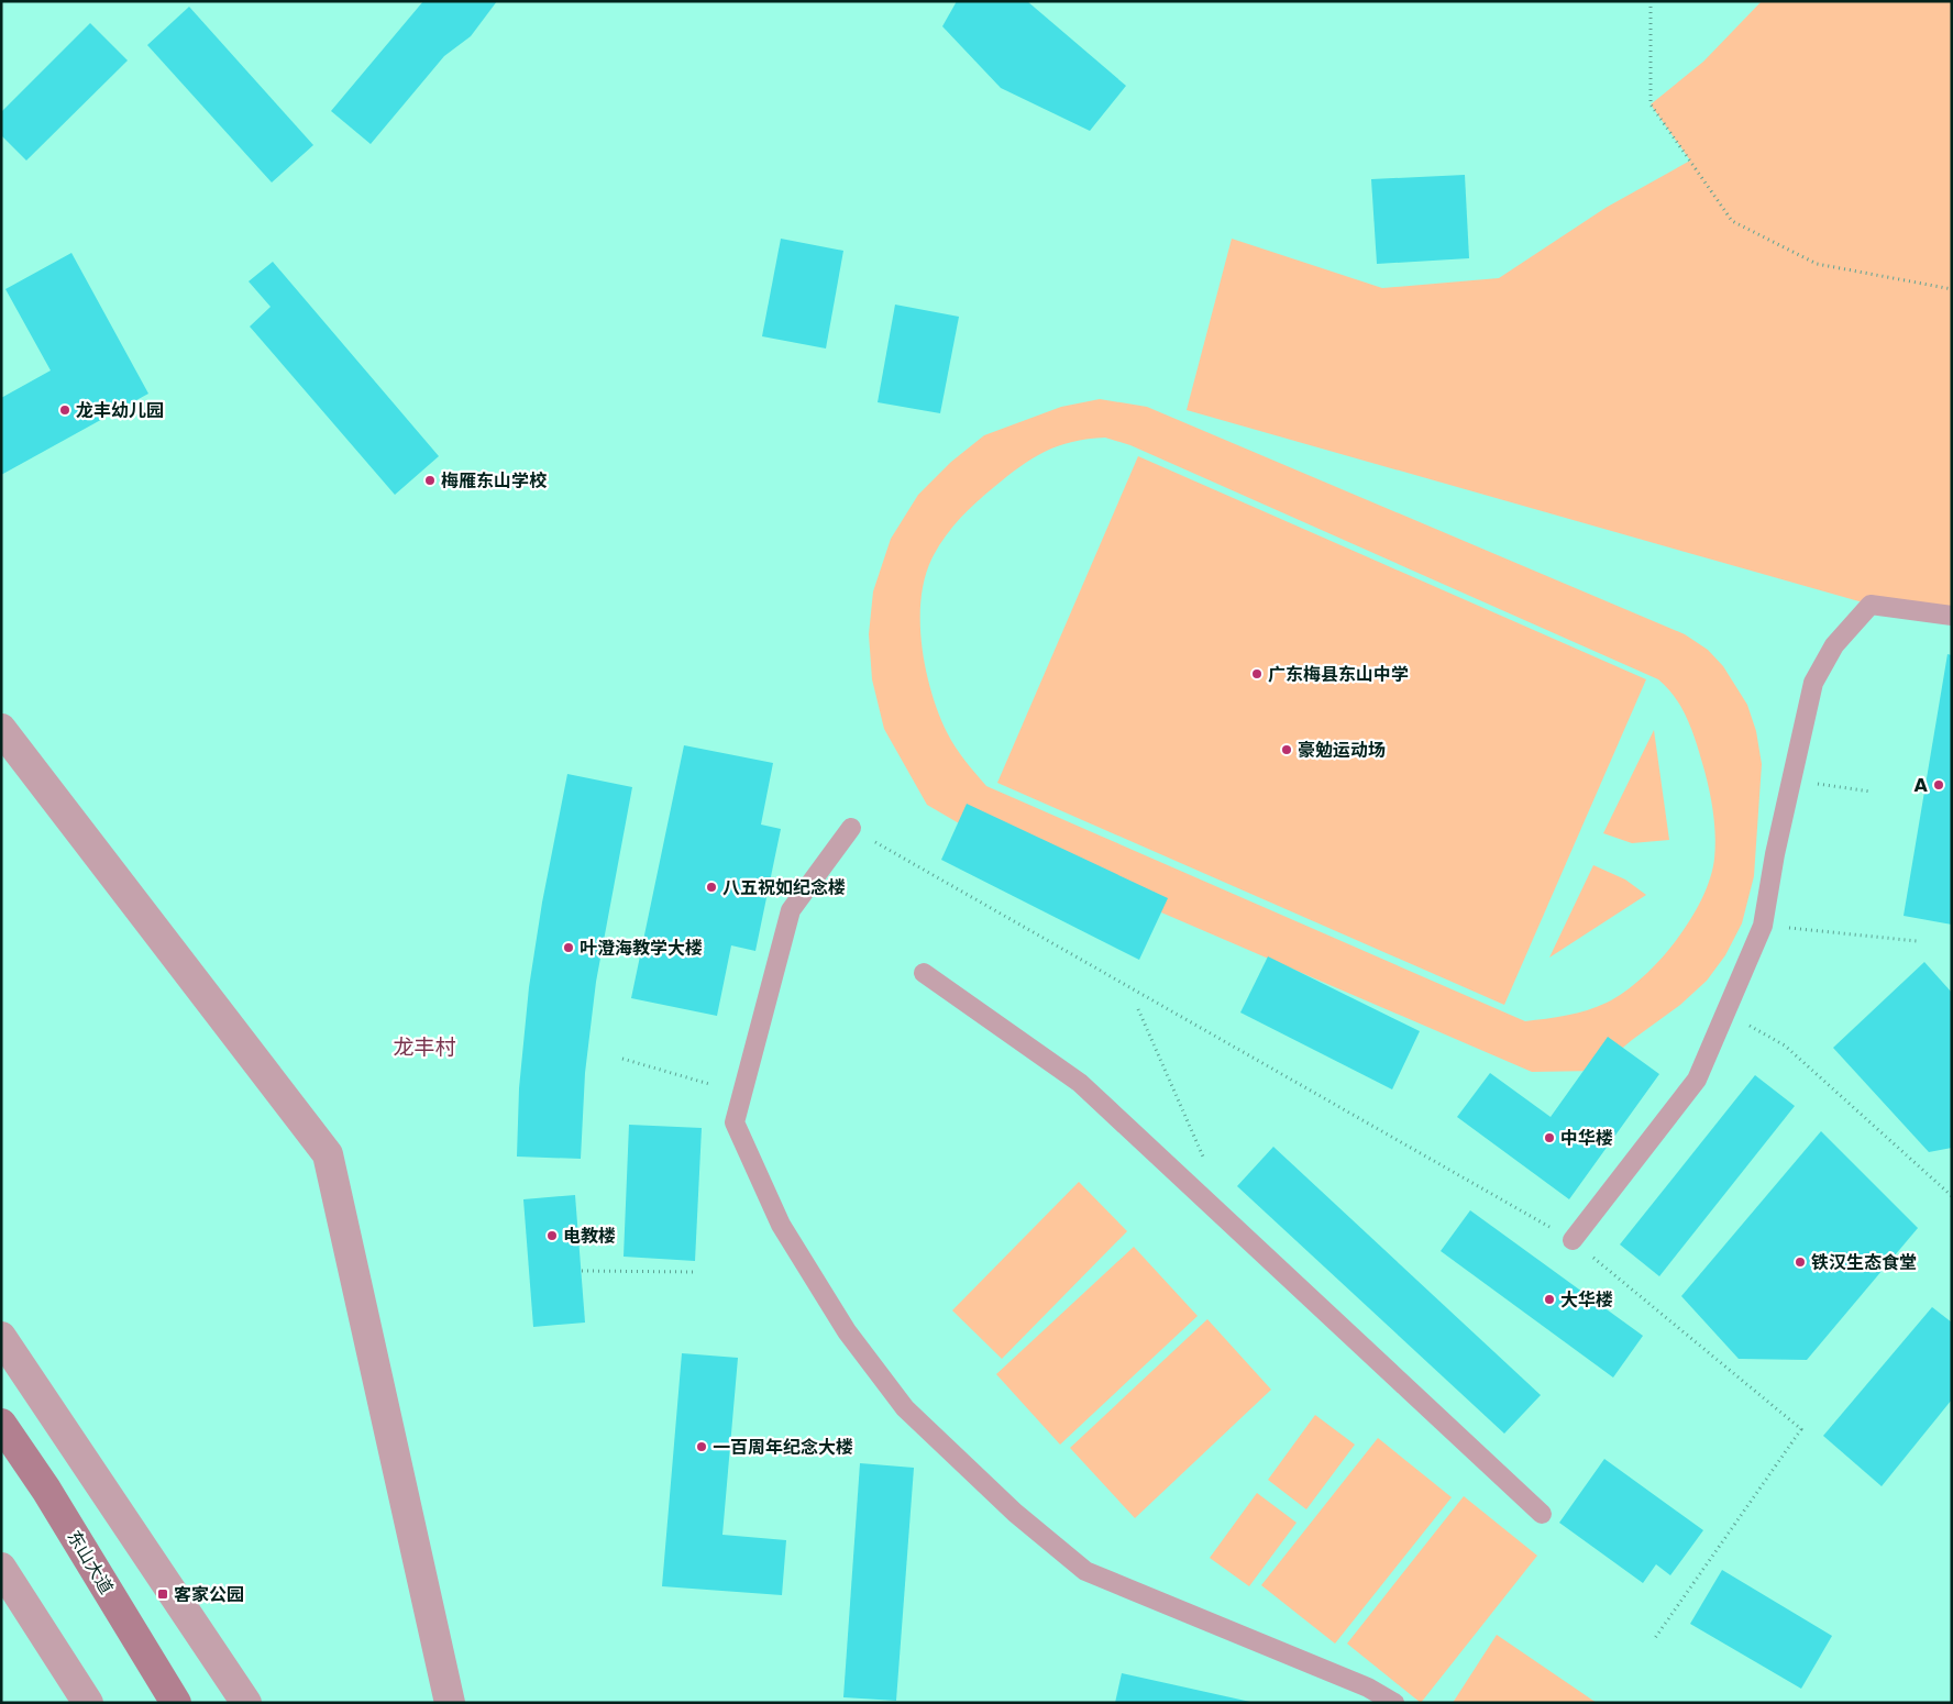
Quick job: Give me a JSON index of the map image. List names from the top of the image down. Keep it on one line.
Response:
{"streets":{"main road":["东山大道"]},"districts":["龙丰村"],"places":{"other":["龙丰幼儿园","梅雁东山学校","广东梅县东山中学","豪勉运动场","A","八五祝如纪念楼","叶澄海教学大楼","中华楼","电教楼","铁汉生态食堂","大华楼","一百周年纪念大楼"],"transit":["客家公园"]}}
